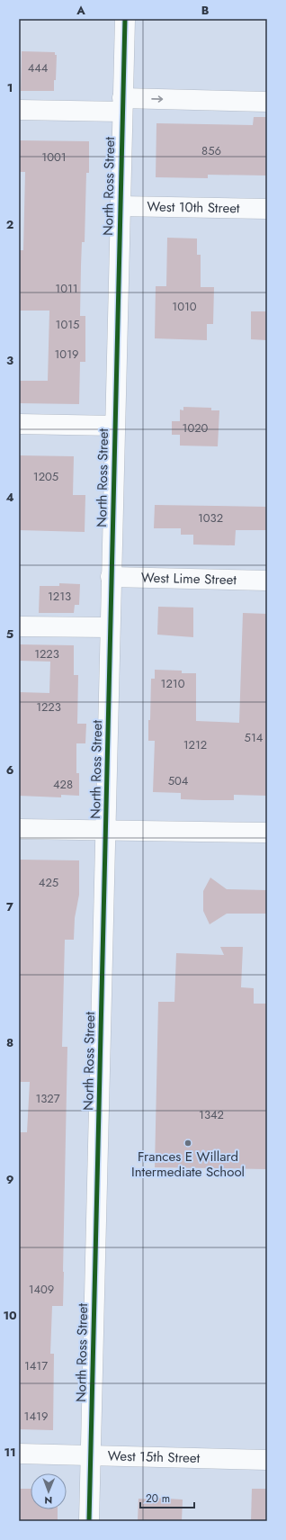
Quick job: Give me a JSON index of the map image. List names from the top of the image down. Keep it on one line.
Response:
{"streets":{"street":["North Ross Street","West 10th Street","West Lime Street","West 15th Street"]},"crossings":[["North Ross Street","West 10th Street"],["North Ross Street","West Lime Street"],["North Ross Street","West 15th Street"]],"places":["Frances E Willard Intermediate School"],"house_numbers":["444","856","1001","1011","1010","1015","1019","1020","1205","1032","1213","1223","1210","1223","514","1212","504","428","425","1327","1342","1409","1417","1419"],"scale_bar":"20 m","north":"bottom","grid":{"columns":["A","B"],"rows":["1","2","3","4","5","6","7","8","9","10","11"]}}
